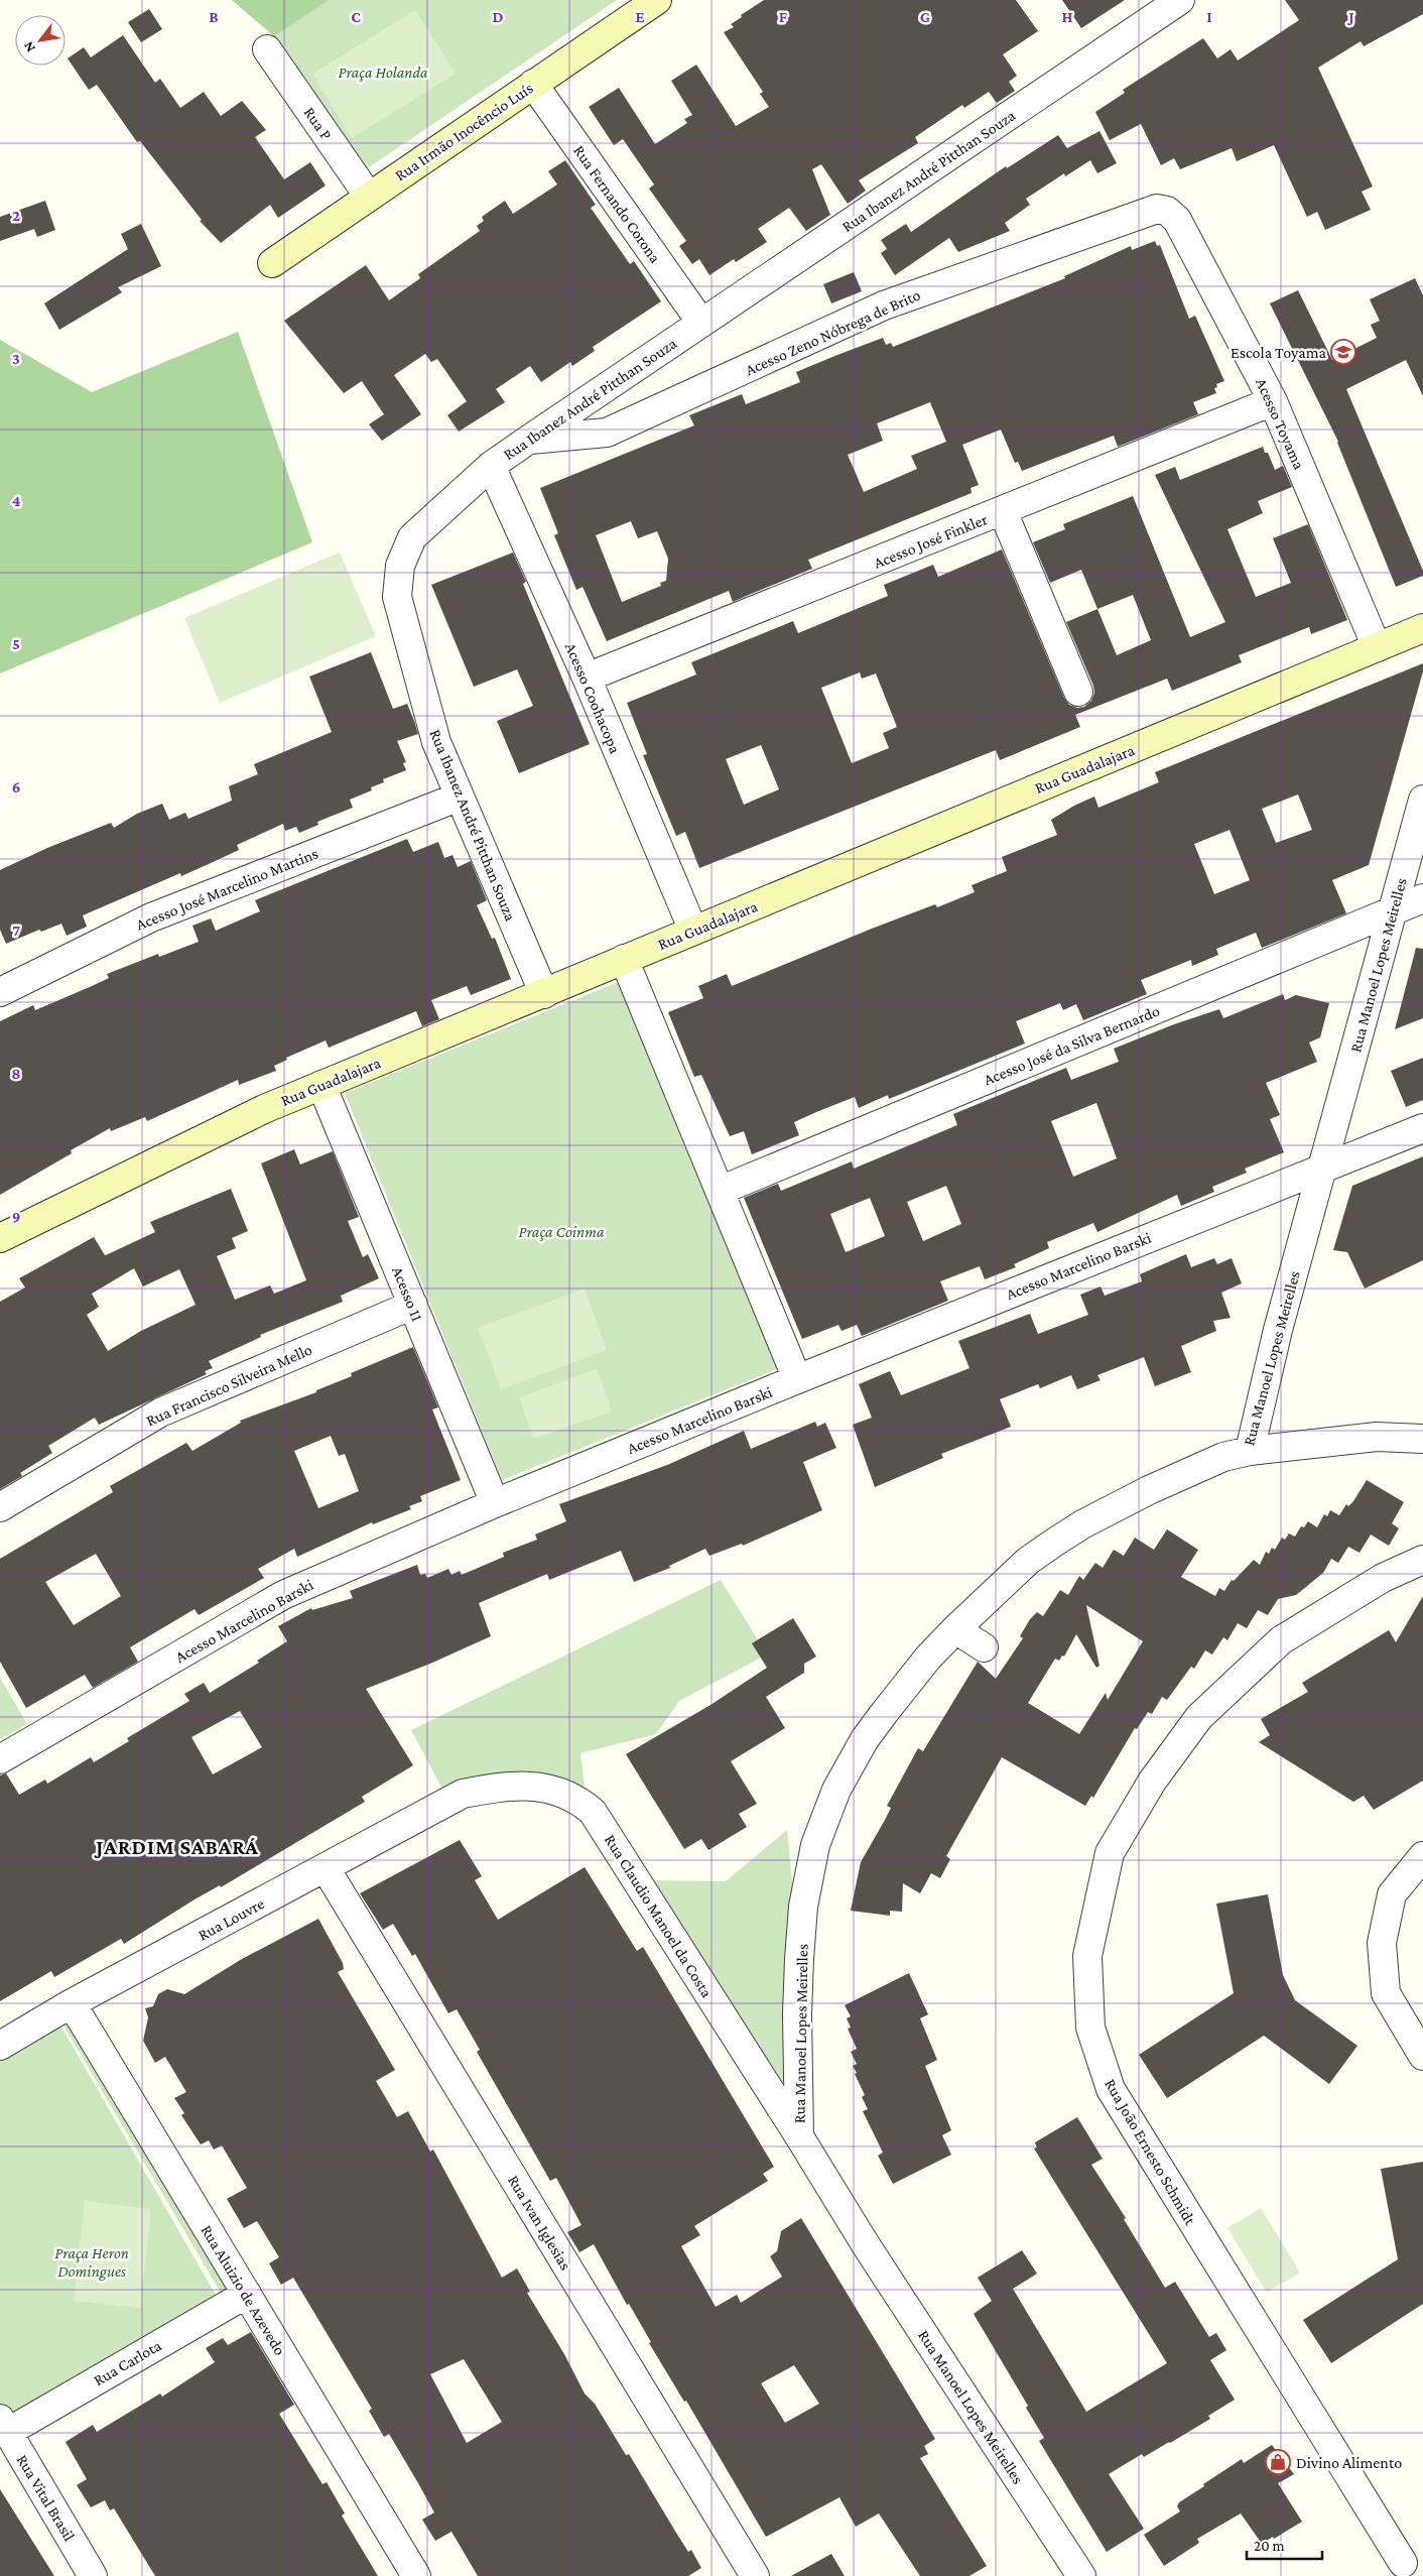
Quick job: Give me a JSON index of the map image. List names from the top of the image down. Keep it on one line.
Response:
{"streets":{"main road":["Rua Irmão Inocêncio Luís","Rua Guadalajara"],"street":["Rua P","Rua Ibanez André Pitthan Souza","Rua Fernando Corona","Acesso Zeno Nóbrega de Brito","Acesso Toyama","Acesso José Finkler","Acesso Coohacopa","Acesso José Marcelino Martins","Rua Manoel Lopes Meirelles","Acesso José da Silva Bernardo","Acesso Marcelino Barski","Acesso 11","Rua Francisco Silveira Mello","Rua Claudio Manoel da Costa","Rua Louvre","Rua João Ernesto Schmidt","Rua Ivan Iglesias","Rua Aluizio de Azevedo","Rua Carlota","Rua Vital Brasil"]},"crossings":[["Rua P","Rua Irmão Inocêncio Luís"],["Rua Irmão Inocêncio Luís","Rua Fernando Corona"],["Rua Ibanez André Pitthan Souza","Rua Fernando Corona"],["Rua Ibanez André Pitthan Souza","Acesso Zeno Nóbrega de Brito"],["Rua Ibanez André Pitthan Souza","Acesso Coohacopa"],["Rua Ibanez André Pitthan Souza","Rua Guadalajara"],["Rua Ibanez André Pitthan Souza","Acesso José Marcelino Martins"],["Acesso Zeno Nóbrega de Brito","Acesso Toyama"],["Acesso Toyama","Acesso José Finkler"],["Acesso Toyama","Rua Guadalajara"],["Acesso José Finkler","Acesso Coohacopa"],["Acesso Coohacopa","Rua Guadalajara"],["Rua Guadalajara","Acesso 11"],["Rua Manoel Lopes Meirelles","Acesso José da Silva Bernardo"],["Rua Manoel Lopes Meirelles","Acesso Marcelino Barski"],["Rua Manoel Lopes Meirelles","Rua Claudio Manoel da Costa"],["Acesso Marcelino Barski","Acesso 11"],["Acesso 11","Rua Francisco Silveira Mello"],["Rua Claudio Manoel da Costa","Rua Louvre"],["Rua Louvre","Rua Ivan Iglesias"],["Rua Louvre","Rua Aluizio de Azevedo"],["Rua Aluizio de Azevedo","Rua Carlota"],["Rua Carlota","Rua Vital Brasil"]],"districts":["JARDIM SABARÁ"],"parks":["Praça Holanda","Praça Coinma","Praça Heron Domingues"],"places":{"school or university":["Escola Toyama"],"shop":["Divino Alimento"]},"scale_bar":"20 m","north":"bottom left","grid":{"columns":["B","C","D","E","F","G","H","I","J"],"rows":["2","3","4","5","6","7","8","9"]}}
